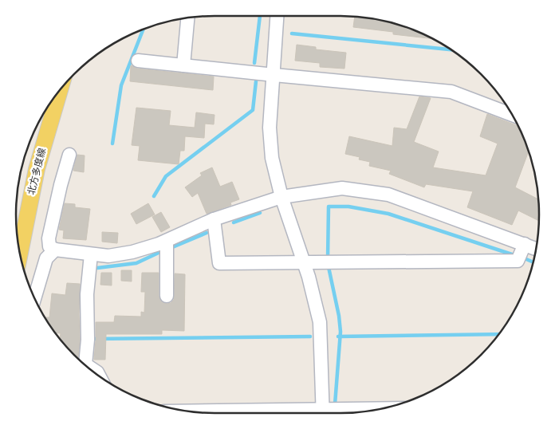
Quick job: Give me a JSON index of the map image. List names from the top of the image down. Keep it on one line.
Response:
{"streets":{"main road":["北方多度線"]}}
